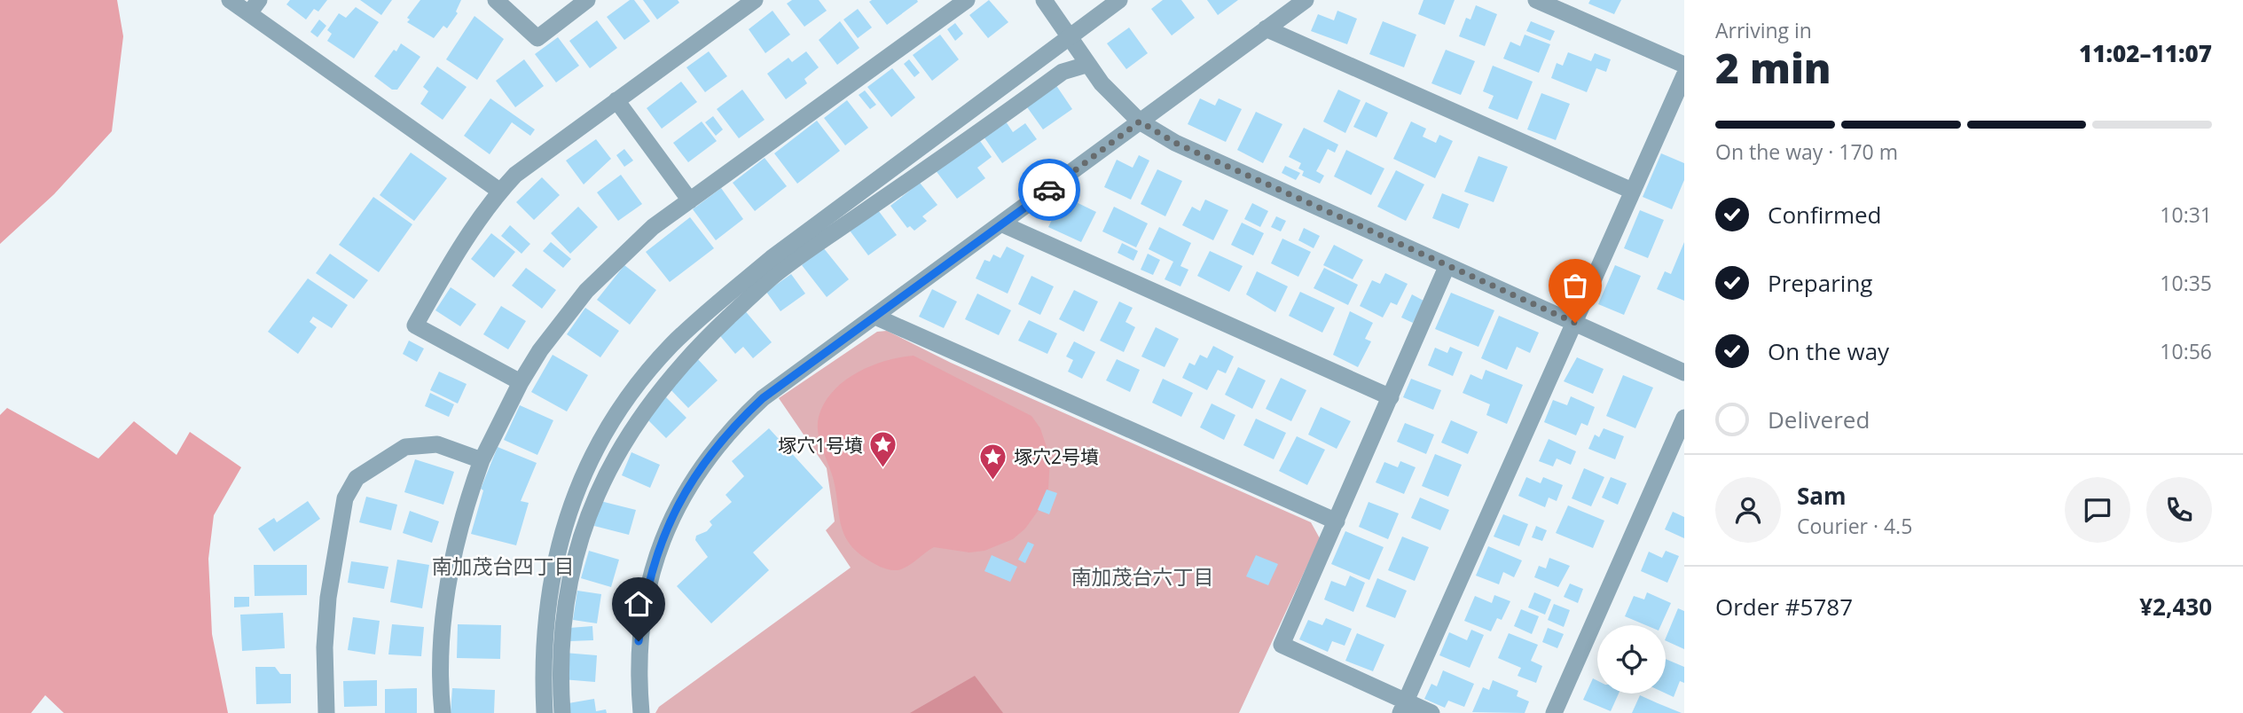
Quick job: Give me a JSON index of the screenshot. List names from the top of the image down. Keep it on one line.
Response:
{"districts":["南加茂台四丁目","南加茂台六丁目"],"places":{"place":["塚穴1号墳","塚穴2号墳"]},"page":{"heading":["2 min","Arriving in","11:02–11:07"],"panel":["Sam","Courier · 4.5","Order #5787","¥2,430"],"bar":"On the way · 170 m","list":[["Confirmed","10:31"],["Preparing","10:35"],["On the way","10:56"],"Delivered"]}}
